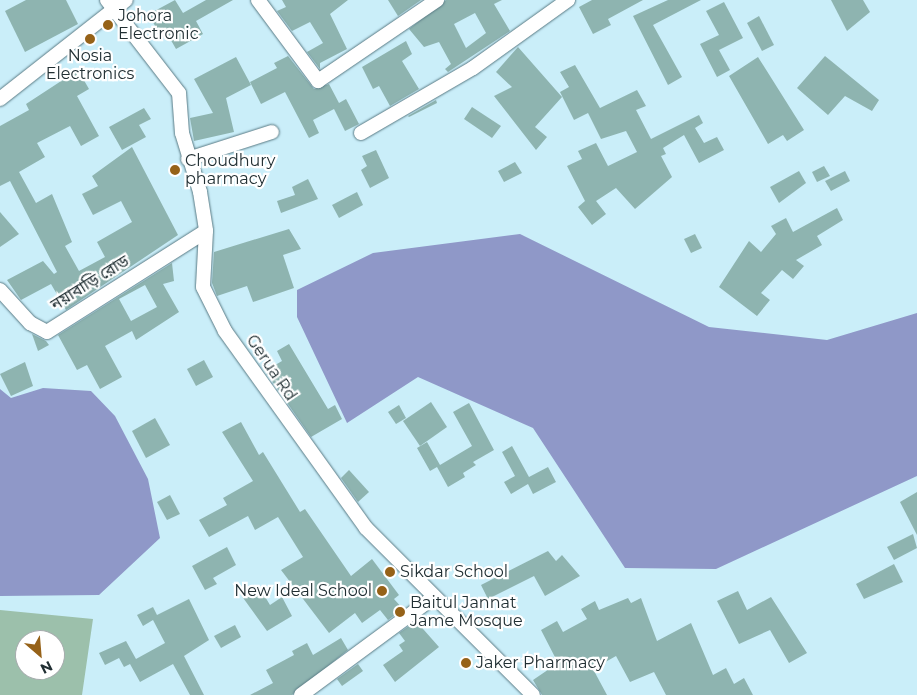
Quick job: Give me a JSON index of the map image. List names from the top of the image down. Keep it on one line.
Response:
{"streets":{"street":["নয়াবাড়ি রোড","Gerua Rd"]},"crossings":[["নয়াবাড়ি রোড","Gerua Rd"]],"places":["Johora Electronic","Nosia Electronics","Choudhury pharmacy","Sikdar School","New Ideal School","Baitul Jannat Jame Mosque","Jaker Pharmacy"],"north":"bottom right"}
